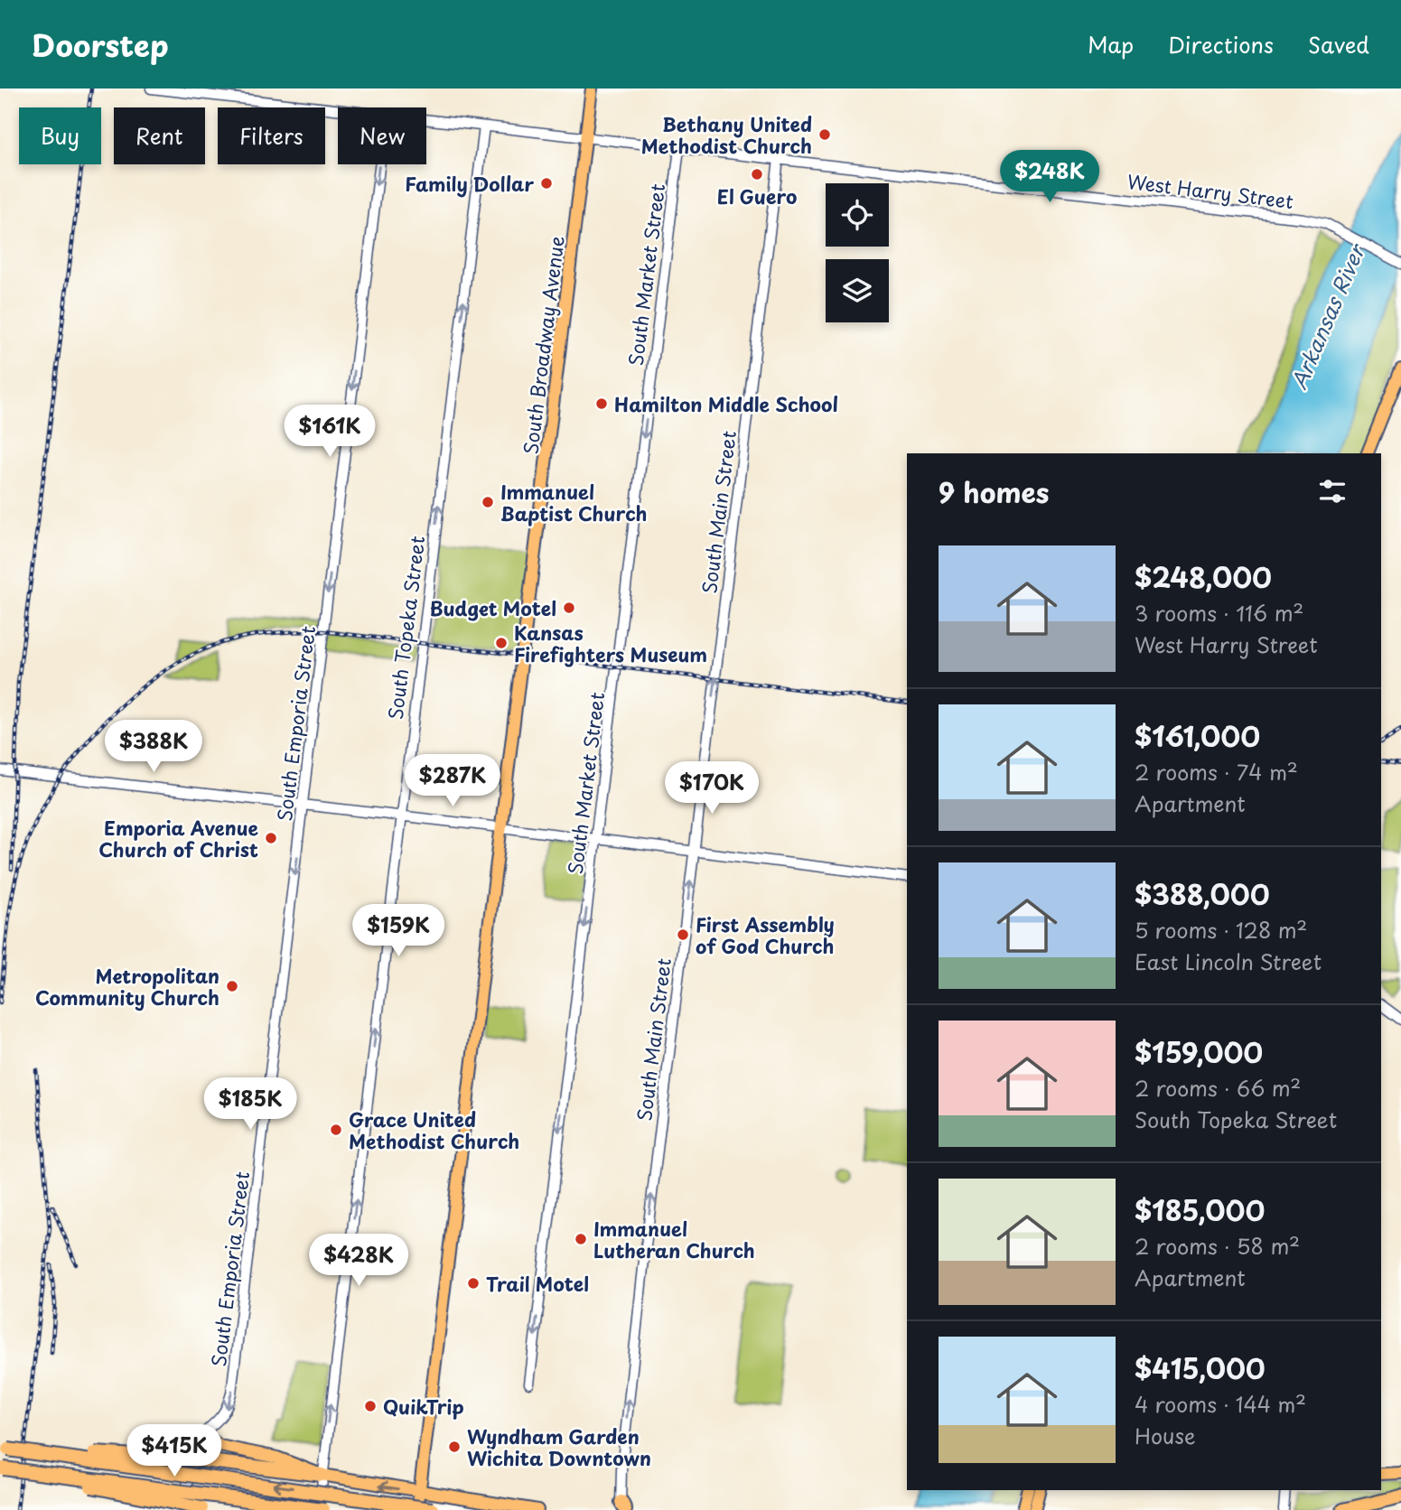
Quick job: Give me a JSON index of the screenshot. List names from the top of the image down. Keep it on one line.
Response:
{"streets":{"main road":["South Broadway Avenue"],"street":["West Harry Street","South Market Street","South Main Street","South Topeka Street","South Emporia Street"]},"crossings":[["West Harry Street","South Market Street"],["West Harry Street","South Broadway Avenue"],["West Harry Street","South Main Street"],["West Harry Street","South Topeka Street"]],"one_way":["South Market Street","South Main Street","South Topeka Street","South Emporia Street"],"water":["Arkansas River"],"places":["Bethany United Methodist Church","El Guero","Family Dollar","Hamilton Middle School","Immanuel Baptist Church","Budget Motel","Kansas Firefighters Museum","Emporia Avenue Church of Christ","First Assembly of God Church","Metropolitan Community Church","Grace United Methodist Church","Immanuel Lutheran Church","Trail Motel","QuikTrip","Wyndham Garden Wichita Downtown"],"page":{"header":"Doorstep","nav":["Map","Directions","Saved"],"chip":["Buy","Rent","Filters","New"],"price":["$248K","$161K","$388K","$287K","$170K","$159K","$185K","$428K","$415K"],"heading":"9 homes","list":[{"name":"$248,000","note":"3 rooms · 116 m² · West Harry Street"},{"name":"$161,000","note":"2 rooms · 74 m² · Apartment"},{"name":"$388,000","note":"5 rooms · 128 m² · East Lincoln Street"},{"name":"$159,000","note":"2 rooms · 66 m² · South Topeka Street"},{"name":"$185,000","note":"2 rooms · 58 m² · Apartment"},{"name":"$415,000","note":"4 rooms · 144 m² · House"}]}}
